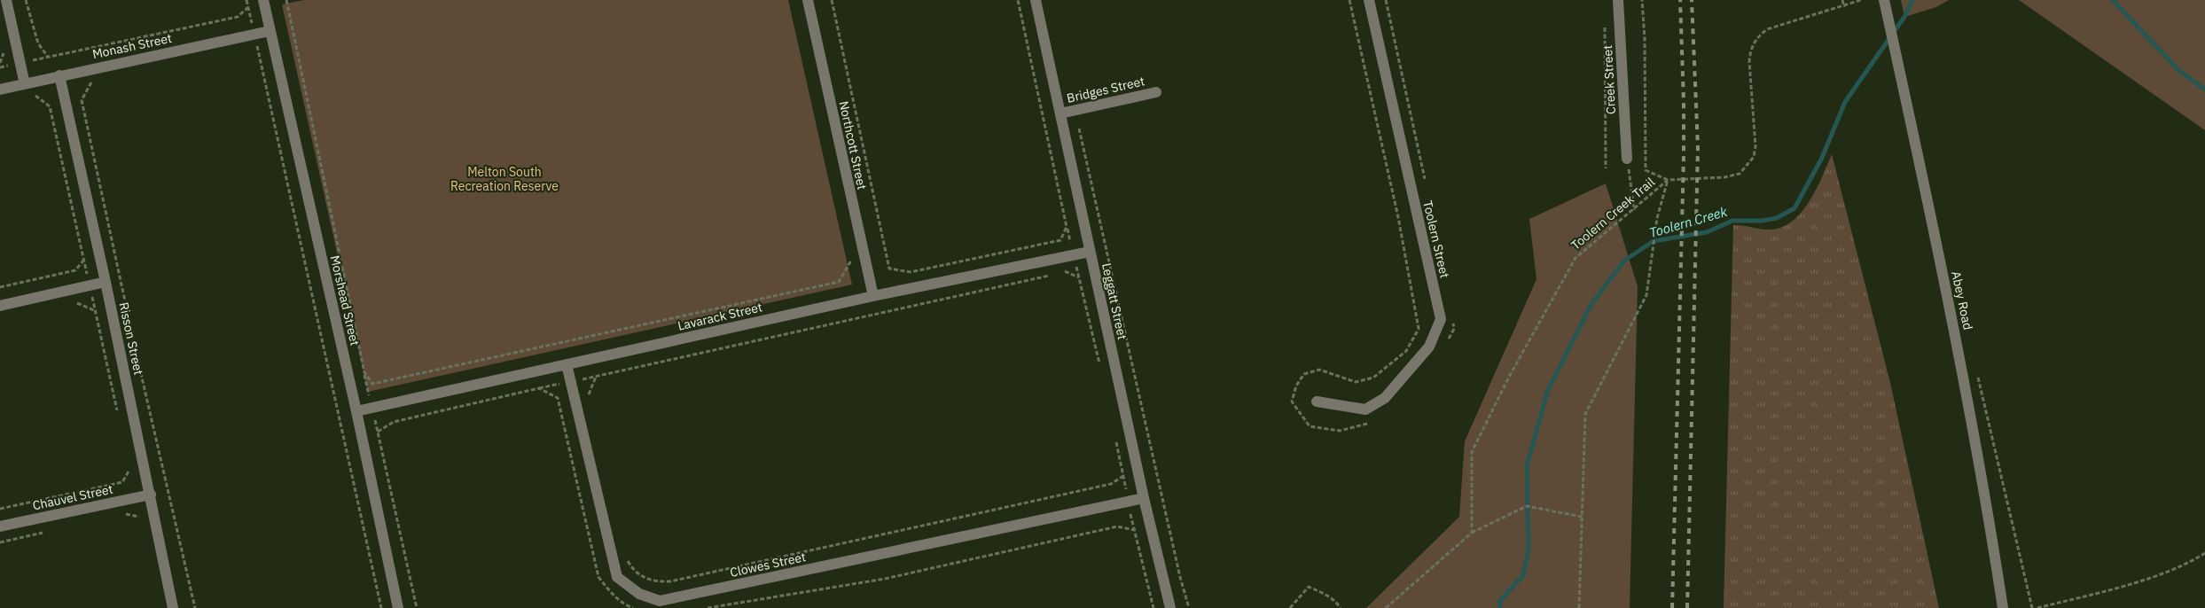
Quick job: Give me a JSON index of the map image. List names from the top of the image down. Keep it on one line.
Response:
{"streets":{"street":["Monash Street","Creek Street","Bridges Street","Northcott Street","Toolern Street","Morshead Street","Abey Road","Leggatt Street","Lavarack Street","Risson Street","Chauvel Street","Clowes Street"],"path":["Toolern Creek Trail"]},"crossings":[["Monash Street","Morshead Street"],["Monash Street","Risson Street"],["Bridges Street","Leggatt Street"],["Northcott Street","Lavarack Street"],["Morshead Street","Lavarack Street"],["Leggatt Street","Lavarack Street"],["Leggatt Street","Clowes Street"],["Lavarack Street","Clowes Street"],["Risson Street","Chauvel Street"]],"water":["Toolern Creek"],"parks":["Melton South Recreation Reserve"]}
